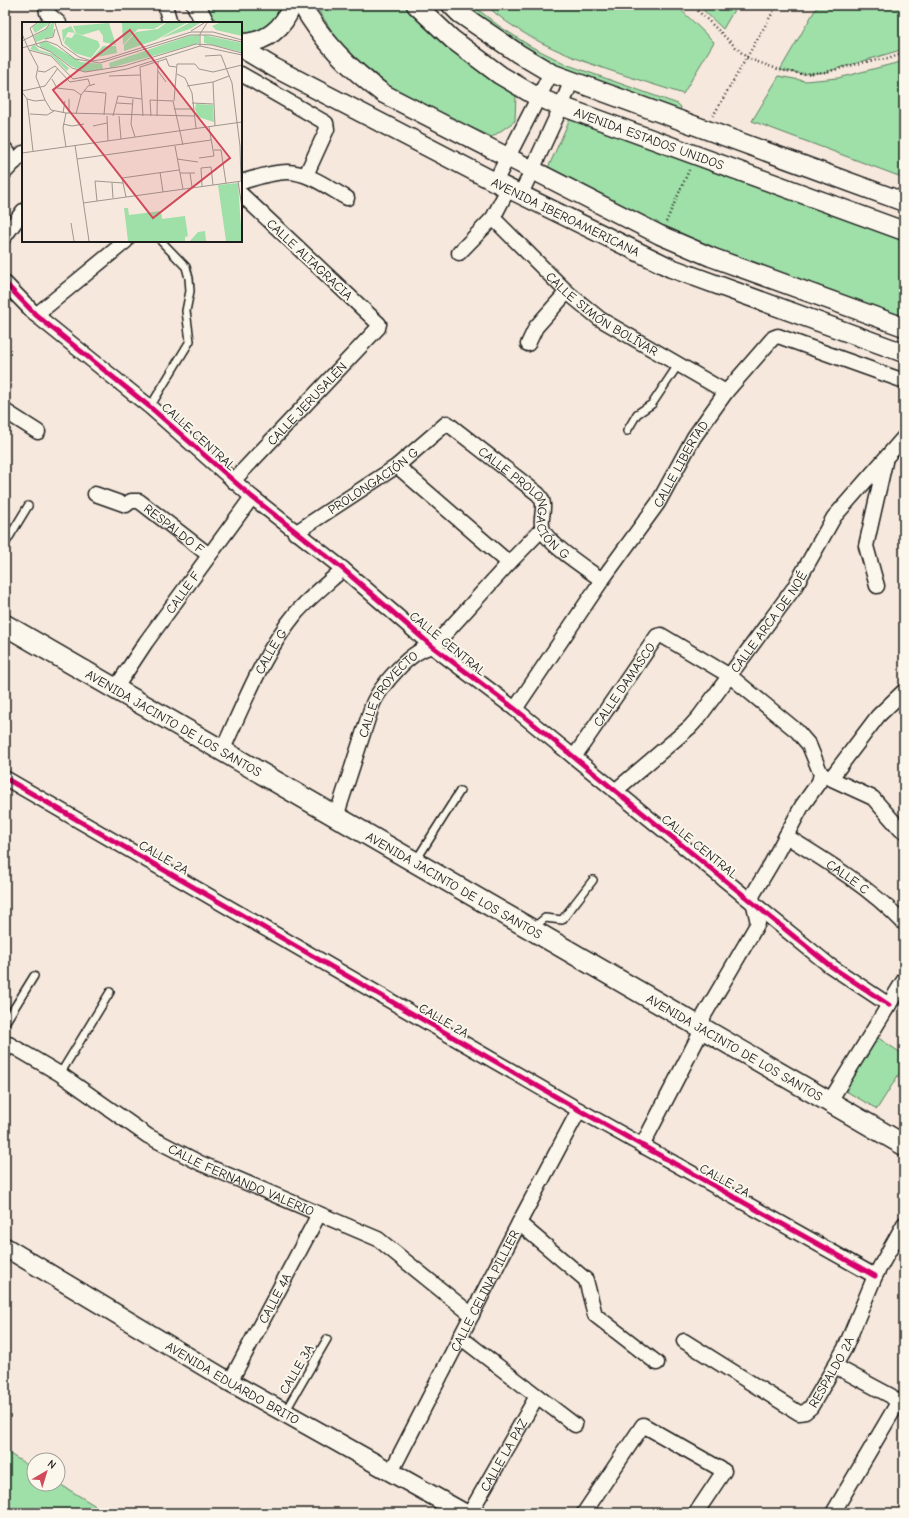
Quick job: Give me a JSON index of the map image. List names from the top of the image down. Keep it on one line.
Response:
{"streets":{"main road":["AVENIDA JACINTO DE LOS SANTOS"],"street":["AVENIDA ESTADOS UNIDOS","AVENIDA IBEROAMERICANA","CALLE ALTAGRACIA","CALLE SIMÓN BOLÍVAR","CALLE JERUSALÉN","CALLE CENTRAL","CALLE LIBERTAD","PROLONGACIÓN G","CALLE PROLONGACIÓN G","RESPALDO F","CALLE F","CALLE ARCA DE NOÉ","CALLE G","CALLE DAMASCO","CALLE PROYECTO","CALLE 2A","CALLE C","CALLE FERNANDO VALERIO","CALLE CELINA PILLIER","CALLE 4A","RESPALDO 2A","AVENIDA EDUARDO BRITO","CALLE LA PAZ"],"lane":["CALLE 3A"]},"crossings":[["CALLE ALTAGRACIA","CALLE JERUSALÉN"],["CALLE SIMÓN BOLÍVAR","CALLE LIBERTAD"],["CALLE JERUSALÉN","CALLE CENTRAL"],["CALLE CENTRAL","CALLE LIBERTAD"],["CALLE CENTRAL","PROLONGACIÓN G"],["CALLE CENTRAL","CALLE F"],["CALLE CENTRAL","CALLE ARCA DE NOÉ"],["CALLE CENTRAL","CALLE G"],["CALLE CENTRAL","CALLE DAMASCO"],["CALLE CENTRAL","CALLE PROYECTO"],["CALLE LIBERTAD","CALLE PROLONGACIÓN G"],["PROLONGACIÓN G","CALLE PROLONGACIÓN G"],["CALLE PROLONGACIÓN G","CALLE PROYECTO"],["RESPALDO F","CALLE F"],["CALLE F","AVENIDA JACINTO DE LOS SANTOS"],["CALLE ARCA DE NOÉ","CALLE DAMASCO"],["CALLE G","AVENIDA JACINTO DE LOS SANTOS"],["CALLE PROYECTO","AVENIDA JACINTO DE LOS SANTOS"],["CALLE 2A","CALLE CELINA PILLIER"],["CALLE 2A","RESPALDO 2A"],["CALLE FERNANDO VALERIO","CALLE CELINA PILLIER"],["CALLE FERNANDO VALERIO","CALLE 4A"],["CALLE CELINA PILLIER","AVENIDA EDUARDO BRITO"],["CALLE 4A","AVENIDA EDUARDO BRITO"],["CALLE 3A","AVENIDA EDUARDO BRITO"],["AVENIDA EDUARDO BRITO","CALLE LA PAZ"]],"north":"top right"}
